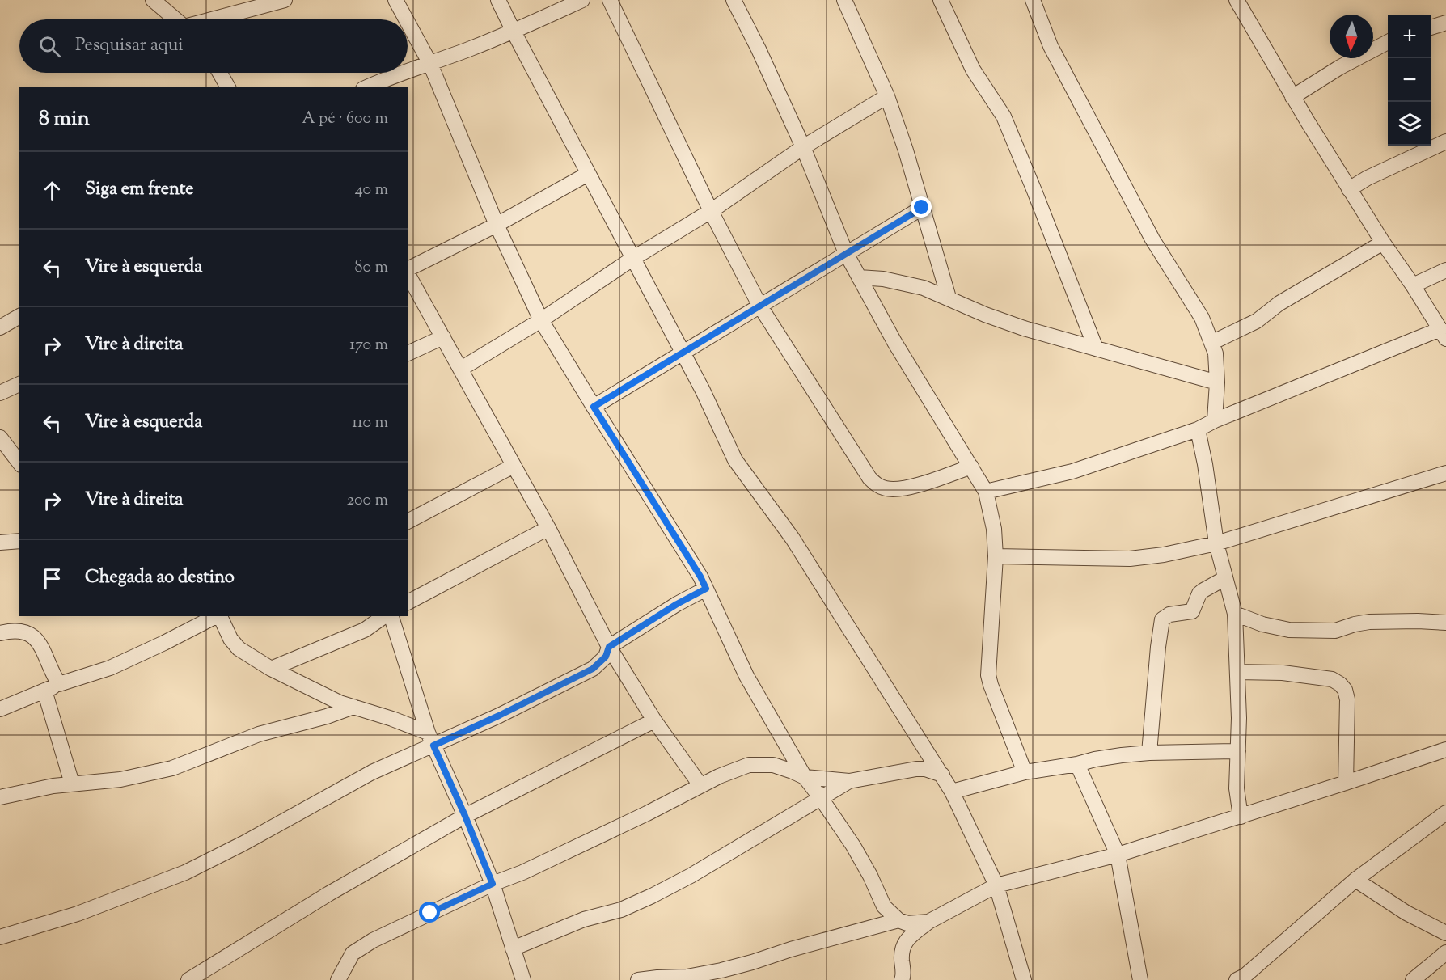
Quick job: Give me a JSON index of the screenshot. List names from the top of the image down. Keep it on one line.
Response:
{"north":"bottom","page":{"map_buttons":["+","−"],"search":"Pesquisar aqui","heading":["8 min","A pé · 600 m"],"list":[["Siga em frente","40 m"],["Vire à esquerda","80 m"],["Vire à direita","170 m"],["Vire à esquerda","110 m"],["Vire à direita","200 m"],"Chegada ao destino"]}}
